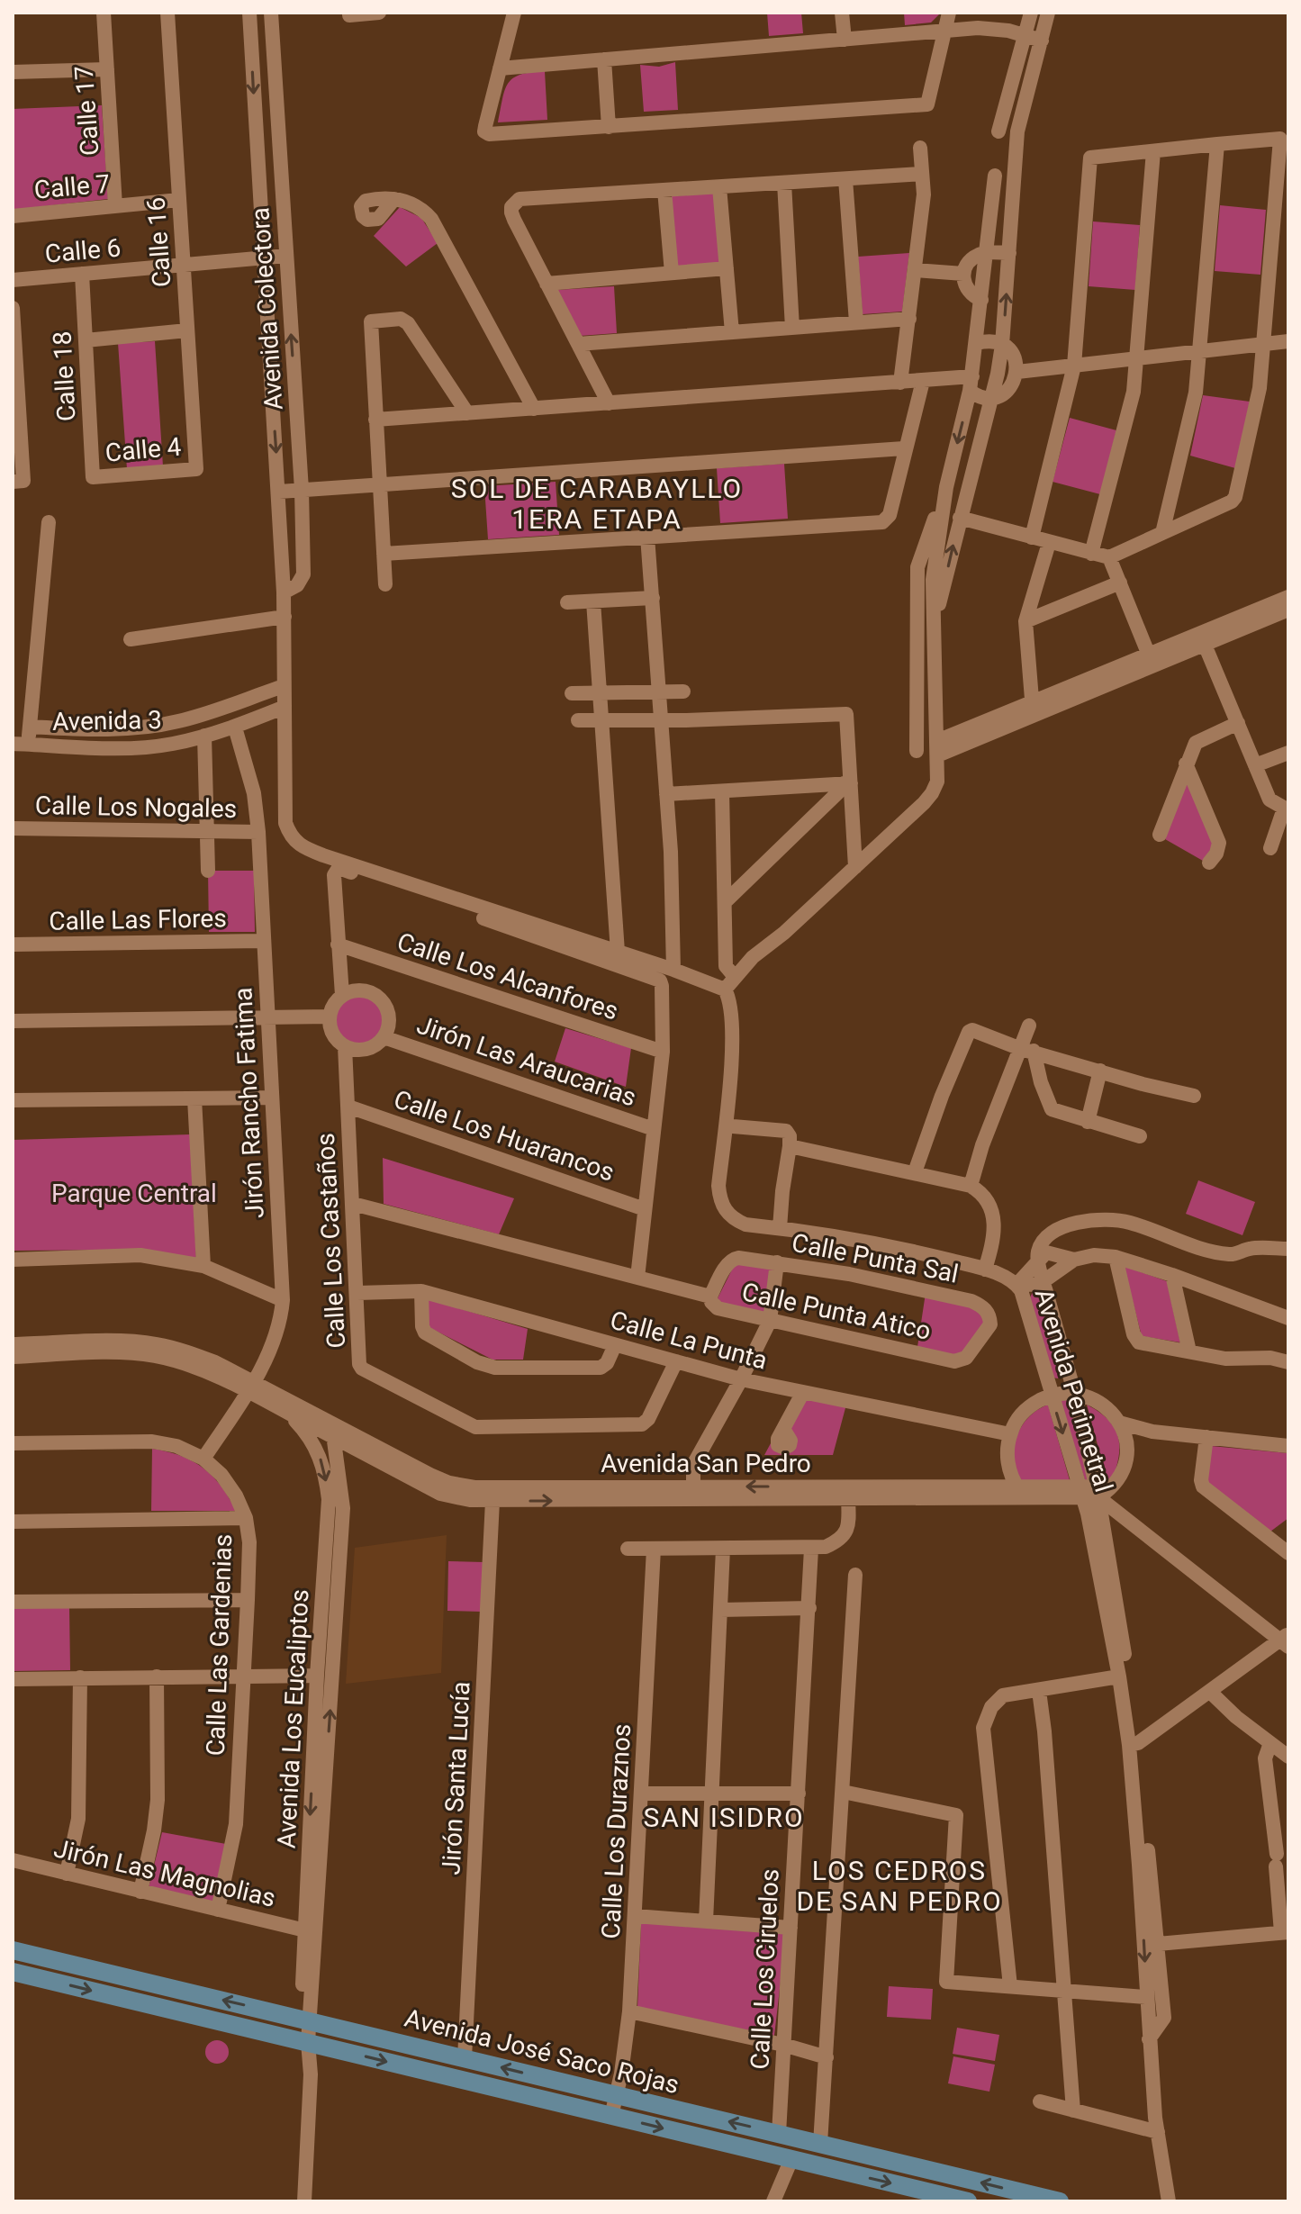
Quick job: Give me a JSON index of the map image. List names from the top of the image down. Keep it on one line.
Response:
{"streets":{"main road":["Avenida José Saco Rojas"],"street":["Calle 17","Calle 7","Calle 16","Calle 6","Avenida Colectora","Calle 18","Calle 4","Avenida 3","Calle Los Nogales","Calle Las Flores","Calle Los Alcanfores","Jirón Las Araucarias","Jirón Rancho Fatima","Calle Los Huarancos","Calle Los Castaños","Calle Punta Sal","Calle Punta Atico","Calle La Punta","Avenida Perimetral","Avenida San Pedro","Calle Las Gardenias","Avenida Los Eucaliptos","Jirón Santa Lucía","Calle Los Duraznos","Jirón Las Magnolias","Calle Los Ciruelos"]},"crossings":[["Calle 17","Calle 7"],["Calle 7","Calle 16"],["Calle 16","Calle 6"],["Calle 16","Calle 4"],["Calle 6","Avenida Colectora"],["Calle 6","Calle 18"],["Avenida Colectora","Avenida 3"],["Calle 18","Calle 4"],["Avenida 3","Jirón Rancho Fatima"],["Calle Los Nogales","Jirón Rancho Fatima"],["Calle Las Flores","Jirón Rancho Fatima"],["Jirón Las Araucarias","Calle Los Castaños"],["Jirón Rancho Fatima","Avenida San Pedro"],["Jirón Rancho Fatima","Calle Las Gardenias"],["Calle Los Huarancos","Calle Los Castaños"],["Calle Los Castaños","Calle Punta Atico"],["Calle Los Castaños","Calle La Punta"],["Calle Punta Sal","Calle Punta Atico"],["Avenida Perimetral","Avenida San Pedro"],["Avenida San Pedro","Avenida Los Eucaliptos"],["Avenida San Pedro","Jirón Santa Lucía"],["Calle Las Gardenias","Jirón Las Magnolias"],["Avenida Los Eucaliptos","Jirón Las Magnolias"],["Avenida Los Eucaliptos","Avenida José Saco Rojas"],["Jirón Santa Lucía","Avenida José Saco Rojas"],["Calle Los Duraznos","Avenida José Saco Rojas"],["Calle Los Ciruelos","Avenida José Saco Rojas"]],"districts":["SOL DE CARABAYLLO 1ERA ETAPA","SAN ISIDRO","LOS CEDROS DE SAN PEDRO"],"parks":["Parque Central"]}
